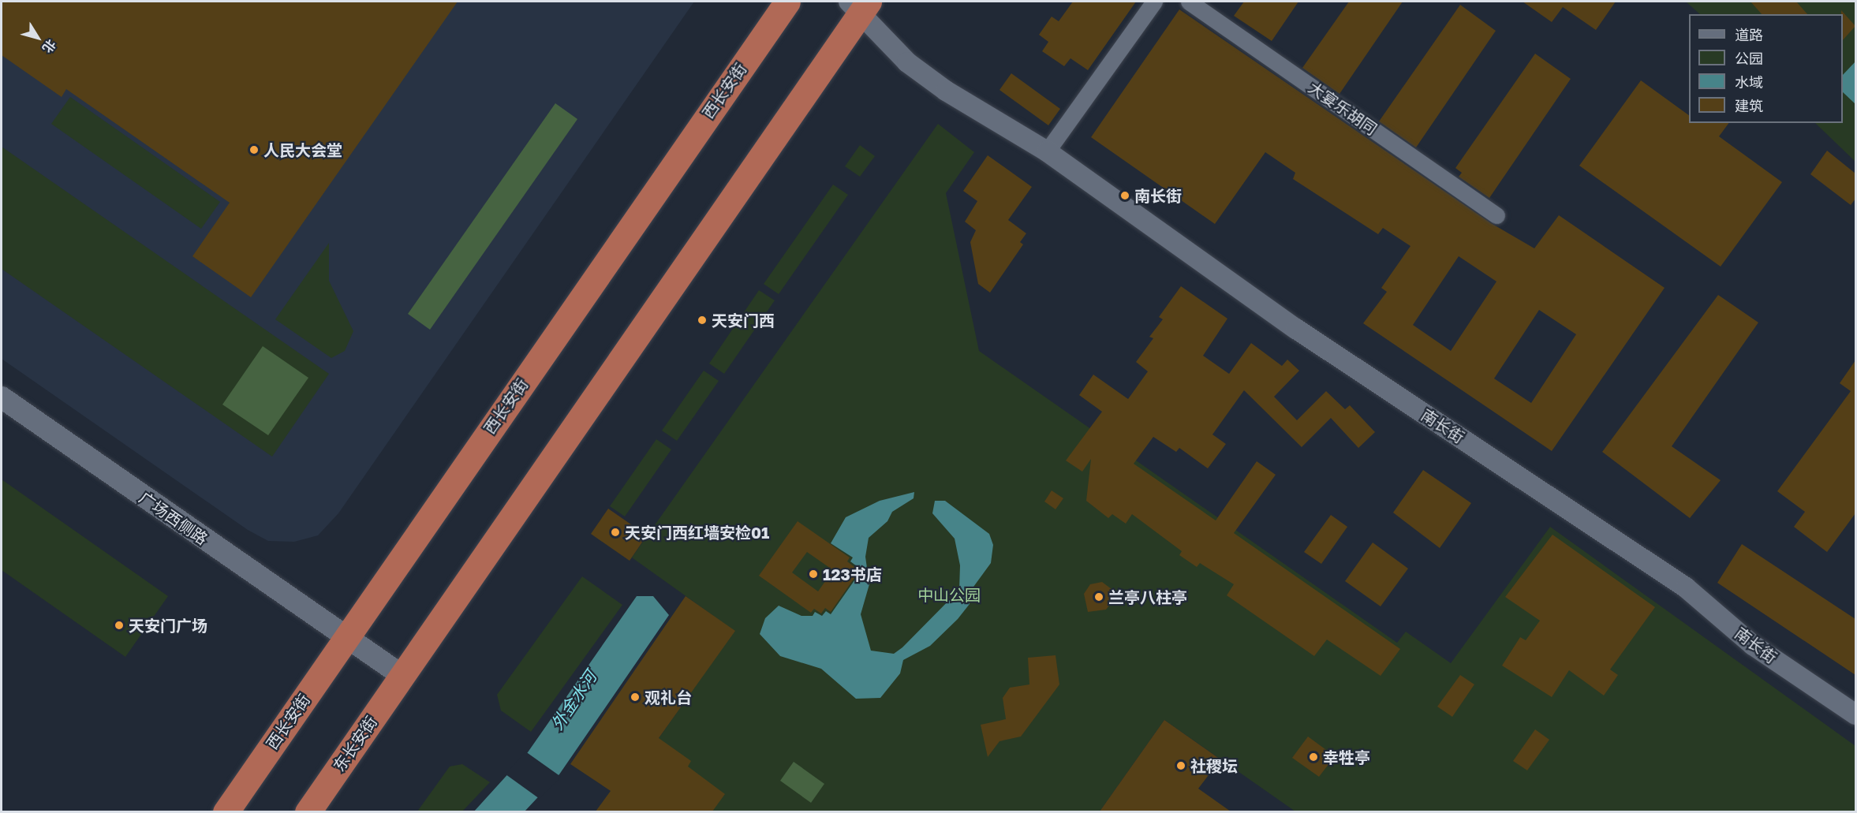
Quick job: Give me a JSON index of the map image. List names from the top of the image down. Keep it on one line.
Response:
{"streets":{"highway":["西长安街","东长安街"],"main road":["广场西侧路"],"street":["大宴乐胡同","南长街"]},"crossings":[["西长安街","广场西侧路"],["广场西侧路","东长安街"]],"water":["外金水河"],"parks":["中山公园"],"places":["人民大会堂","南长街","天安门西","天安门西红墙安检01","123书店","兰亭八柱亭","天安门广场","观礼台","幸牲亭","社稷坛"],"legend":["道路","公园","水域","建筑"],"north":"bottom right"}
